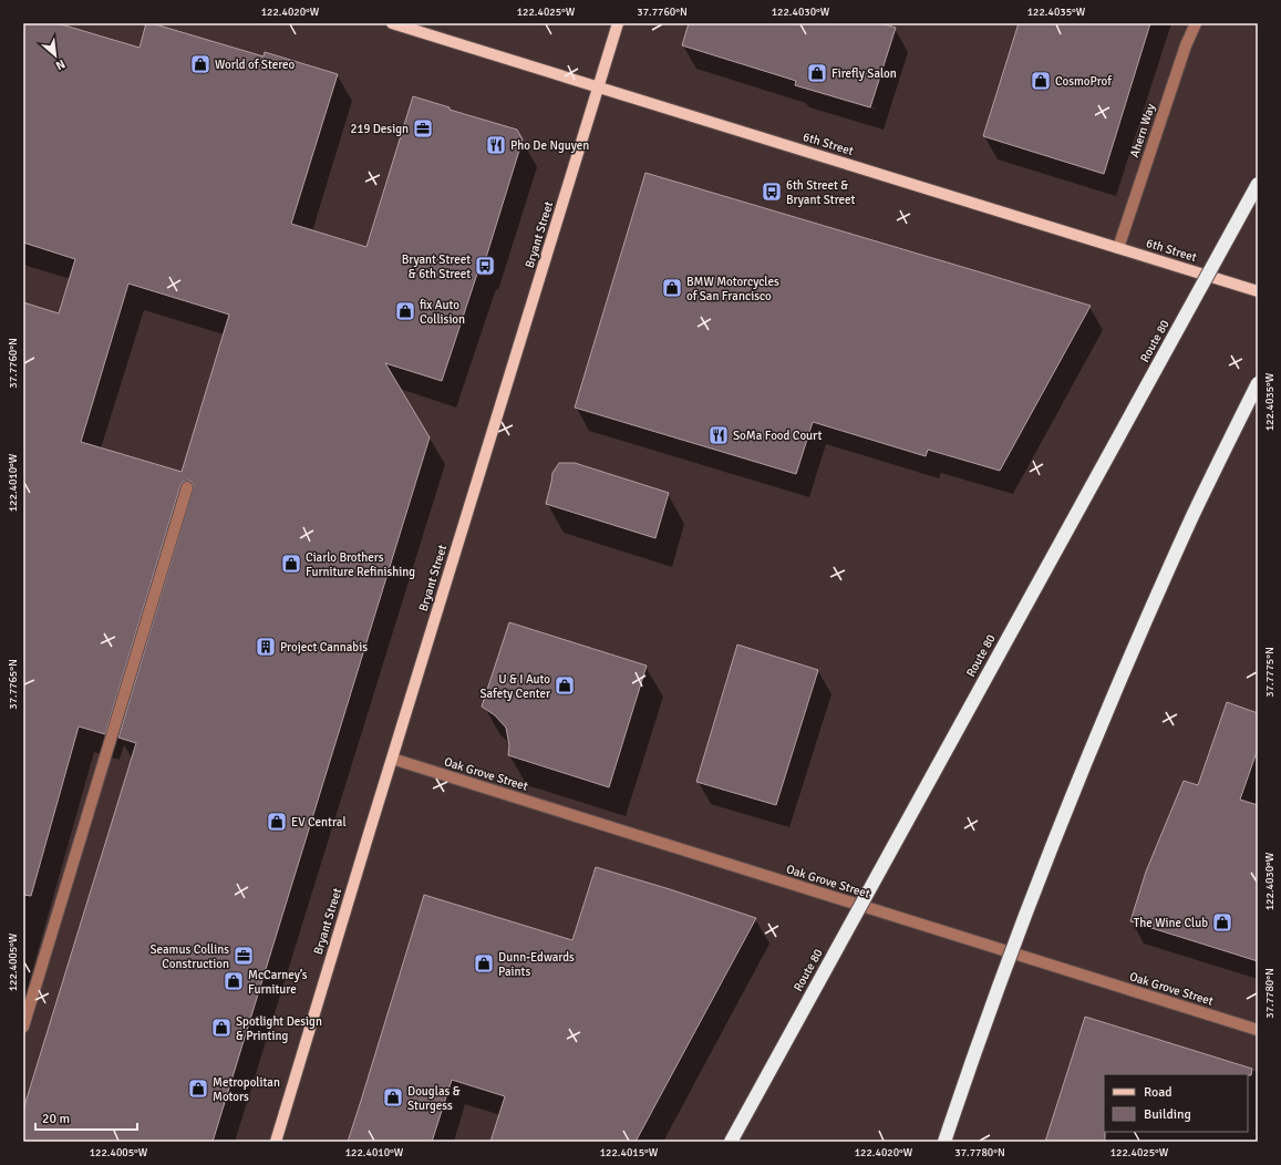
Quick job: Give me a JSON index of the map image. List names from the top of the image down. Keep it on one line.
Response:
{"streets":{"highway":["Route 80"],"main road":["6th Street","Bryant Street"],"street":["Ahern Way","Oak Grove Street"]},"crossings":[["Ahern Way","6th Street"],["6th Street","Bryant Street"],["Bryant Street","Oak Grove Street"]],"places":{"shop":["World of Stereo","Firefly Salon","CosmoProf","BMW Motorcycles of San Francisco","fix Auto Collision","Ciarlo Brothers Furniture Refinishing","U & I Auto Safety Center","EV Central","The Wine Club","Dunn-Edwards Paints","McCarney’s Furniture","Spotlight Design & Printing","Metropolitan Motors","Douglas & Sturgess"],"office":["219 Design","Seamus Collins Construction"],"restaurant":["Pho De Nguyen","SoMa Food Court"],"bus stop":["6th Street & Bryant Street","Bryant Street & 6th Street"],"building":["Project Cannabis"]},"legend":["Road","Building"],"scale_bar":"20 m","north":"bottom right","coordinates":["122.4020°W","122.4025°W","37.7760°N","122.4030°W","122.4035°W","122.4010°W","37.7775°N","37.7765°N","122.4005°W","37.7780°N","122.4015°W"]}
